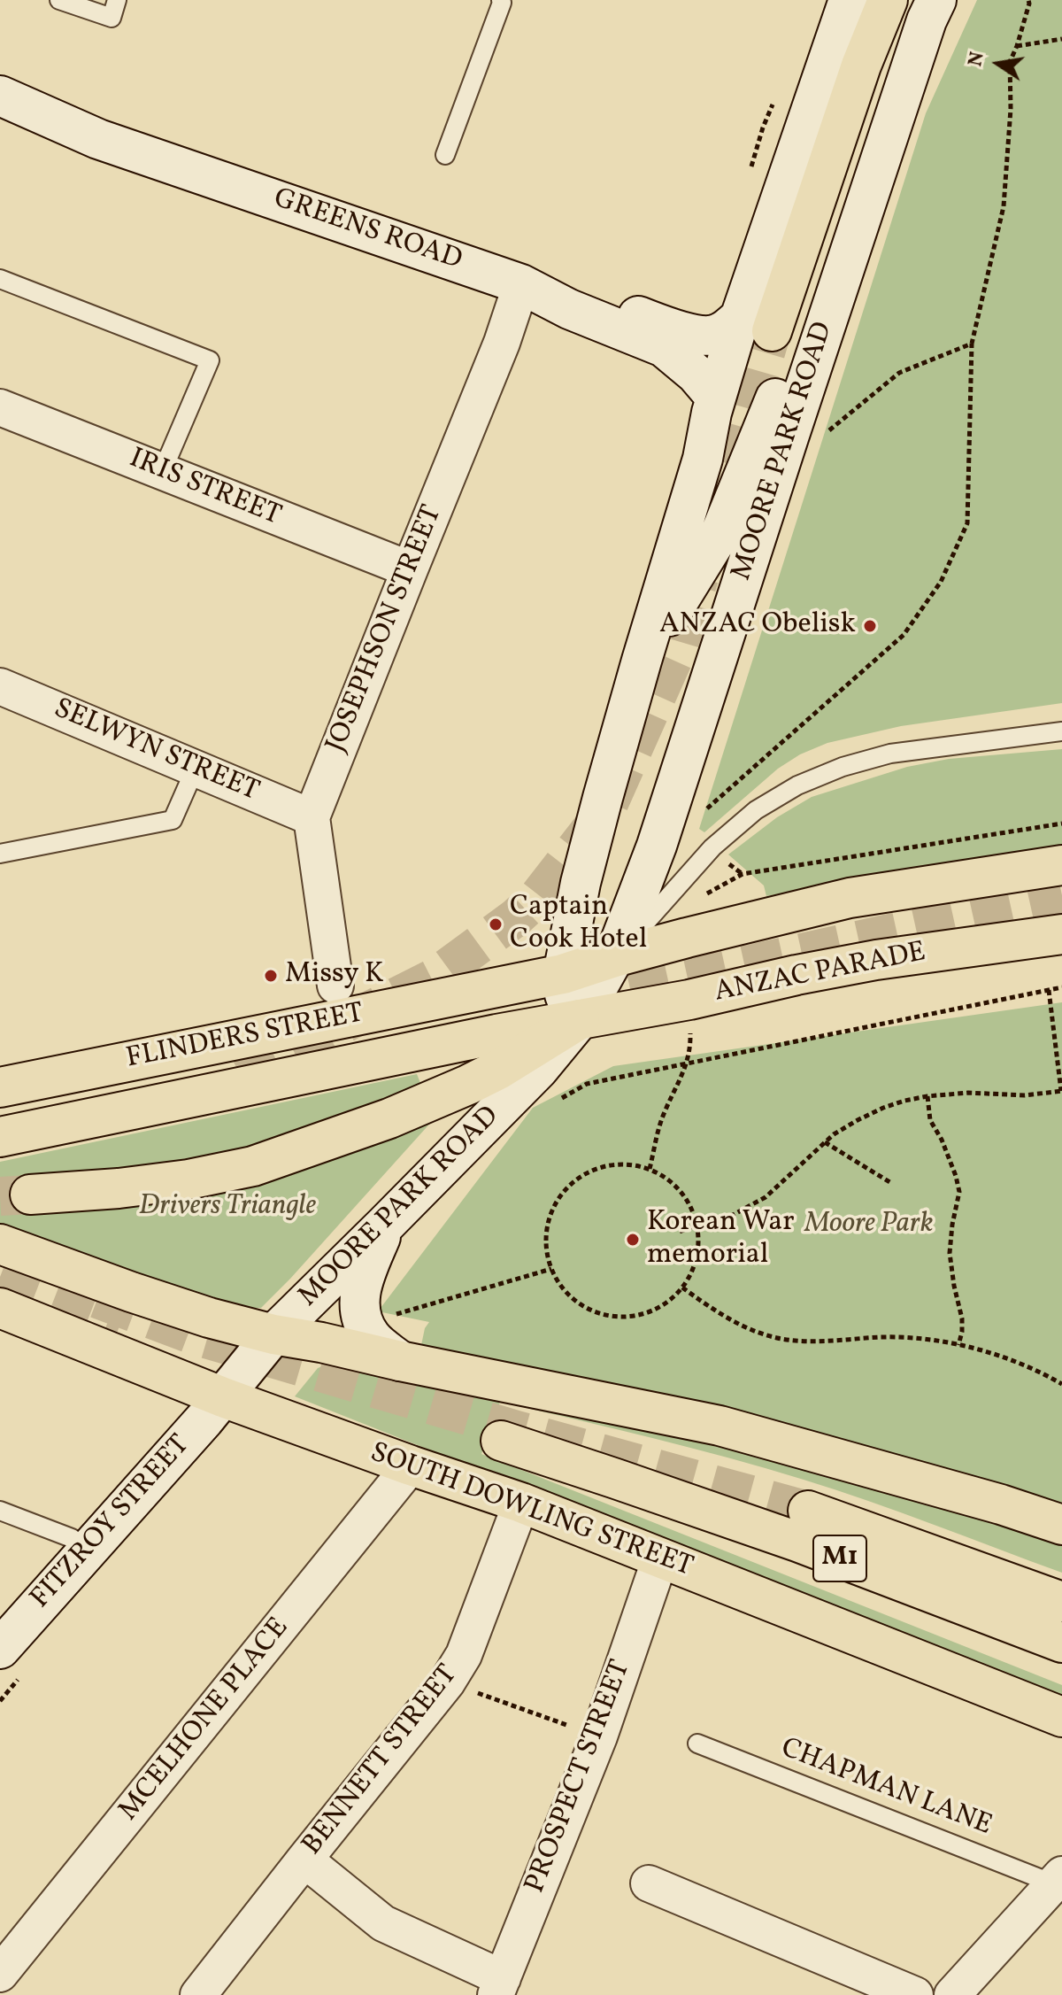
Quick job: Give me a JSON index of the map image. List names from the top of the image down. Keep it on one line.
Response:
{"streets":{"main road":["GREENS ROAD","MOORE PARK ROAD","ANZAC PARADE","FLINDERS STREET","SOUTH DOWLING STREET","FITZROY STREET","M1"],"street":["IRIS STREET","JOSEPHSON STREET","SELWYN STREET","MCELHONE PLACE","BENNETT STREET","PROSPECT STREET"],"lane":["CHAPMAN LANE"]},"crossings":[["GREENS ROAD","JOSEPHSON STREET"],["MOORE PARK ROAD","ANZAC PARADE"],["MOORE PARK ROAD","FLINDERS STREET"],["MOORE PARK ROAD","SOUTH DOWLING STREET"],["MOORE PARK ROAD","FITZROY STREET"],["IRIS STREET","JOSEPHSON STREET"],["JOSEPHSON STREET","SELWYN STREET"],["ANZAC PARADE","FLINDERS STREET"],["SOUTH DOWLING STREET","FITZROY STREET"],["SOUTH DOWLING STREET","MCELHONE PLACE"],["SOUTH DOWLING STREET","BENNETT STREET"],["SOUTH DOWLING STREET","PROSPECT STREET"]],"parks":["Drivers Triangle","Moore Park"],"places":["ANZAC Obelisk","Captain Cook Hotel","Missy K","Korean War memorial"],"north":"left"}
